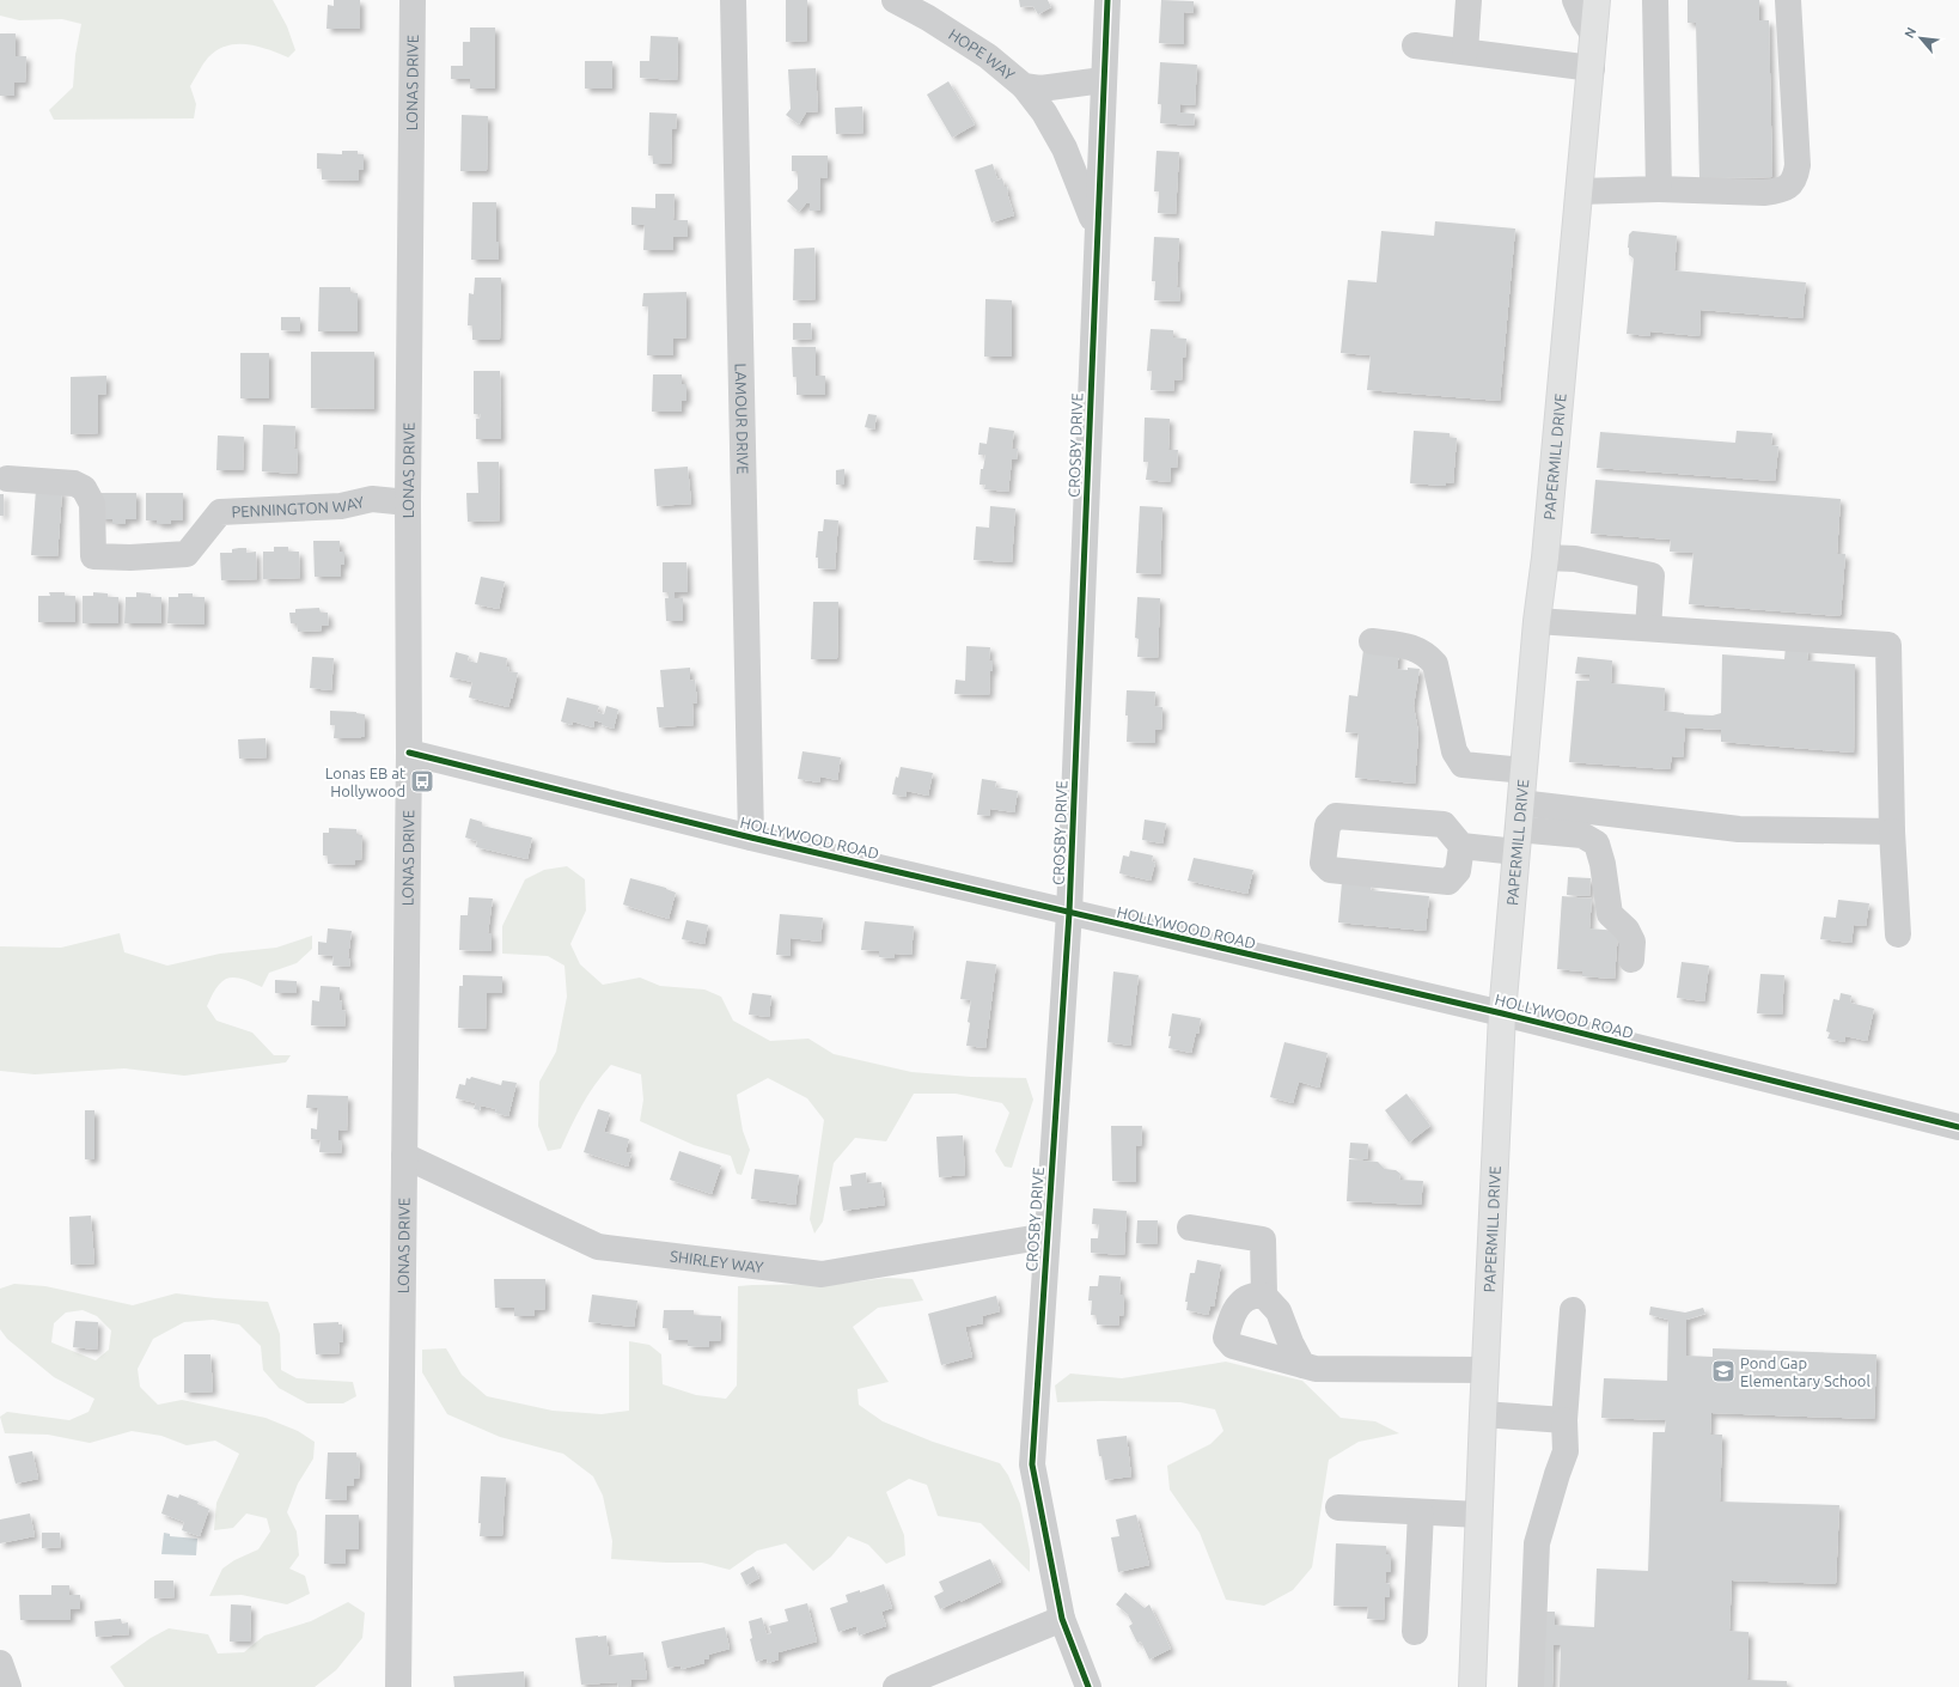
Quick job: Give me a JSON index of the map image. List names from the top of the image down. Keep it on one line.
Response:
{"streets":{"main road":["PAPERMILL DRIVE"],"street":["HOPE WAY","LONAS DRIVE","LAMOUR DRIVE","CROSBY DRIVE","PENNINGTON WAY","HOLLYWOOD ROAD","SHIRLEY WAY"]},"crossings":[["HOPE WAY","CROSBY DRIVE"],["LONAS DRIVE","PENNINGTON WAY"],["LONAS DRIVE","HOLLYWOOD ROAD"],["LONAS DRIVE","SHIRLEY WAY"],["LAMOUR DRIVE","HOLLYWOOD ROAD"],["CROSBY DRIVE","HOLLYWOOD ROAD"],["CROSBY DRIVE","SHIRLEY WAY"],["PAPERMILL DRIVE","HOLLYWOOD ROAD"]],"places":{"bus stop":["Lonas EB at Hollywood"],"school or university":["Pond Gap Elementary School"]},"north":"top left"}
